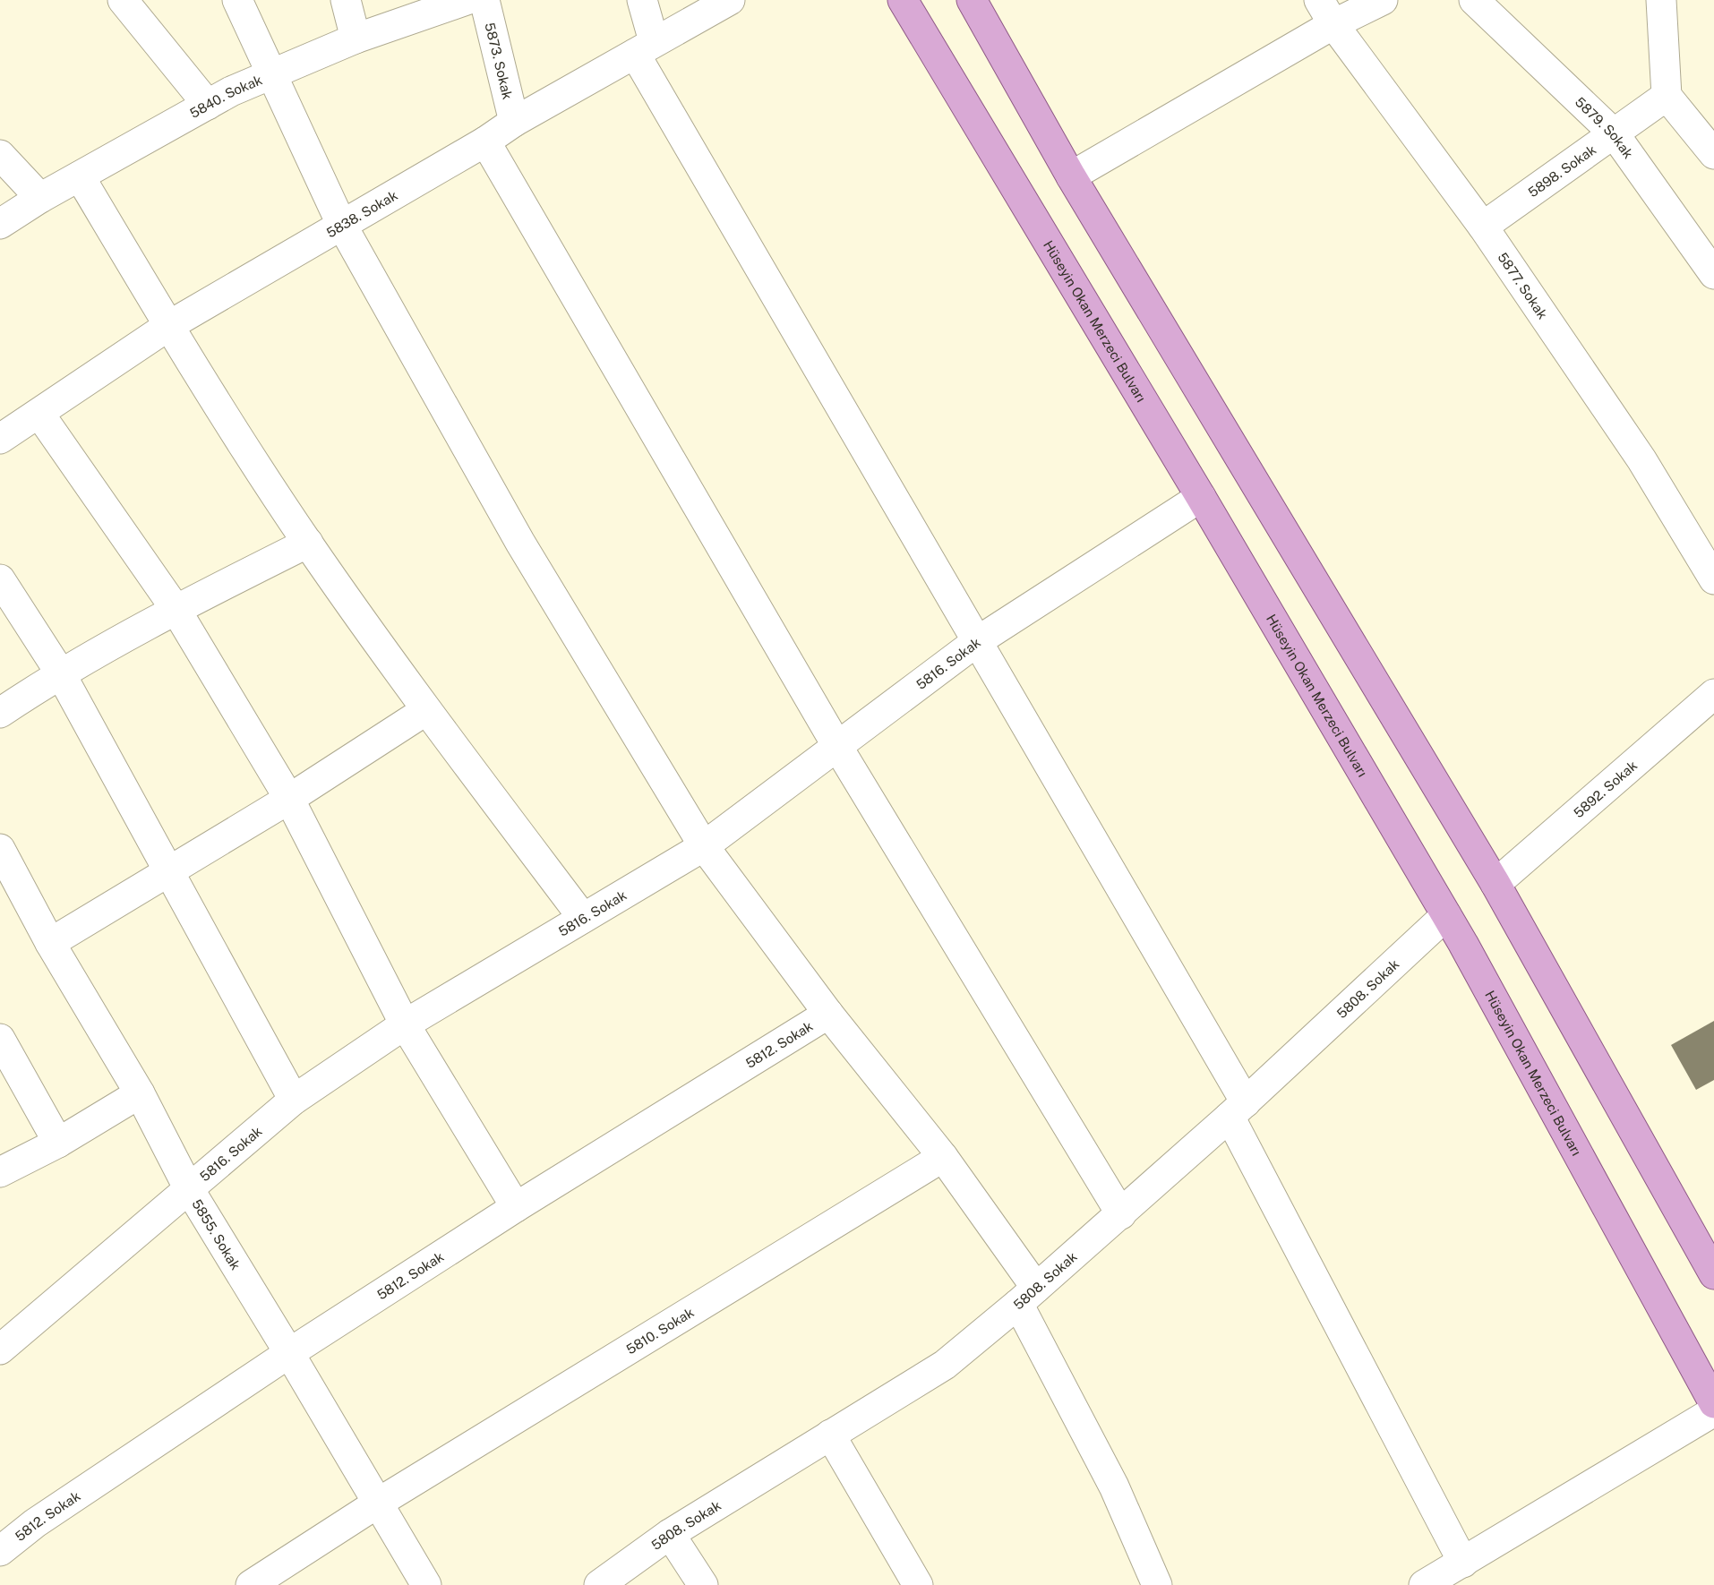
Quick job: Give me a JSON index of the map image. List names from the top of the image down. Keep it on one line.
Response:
{"streets":{"main road":["Hüseyin Okan Merzeci Bulvarı"],"street":["5873. Sokak","5840. Sokak","5879. Sokak","5898. Sokak","5838. Sokak","5877. Sokak","5816. Sokak","5892. Sokak","5808. Sokak","5812. Sokak","5855. Sokak","5810. Sokak"]},"crossings":[["5873. Sokak","5838. Sokak"],["5879. Sokak","5898. Sokak"],["5898. Sokak","5877. Sokak"],["Hüseyin Okan Merzeci Bulvarı","5816. Sokak"],["Hüseyin Okan Merzeci Bulvarı","5808. Sokak"],["5816. Sokak","5855. Sokak"],["5812. Sokak","5855. Sokak"],["5855. Sokak","5810. Sokak"]]}
